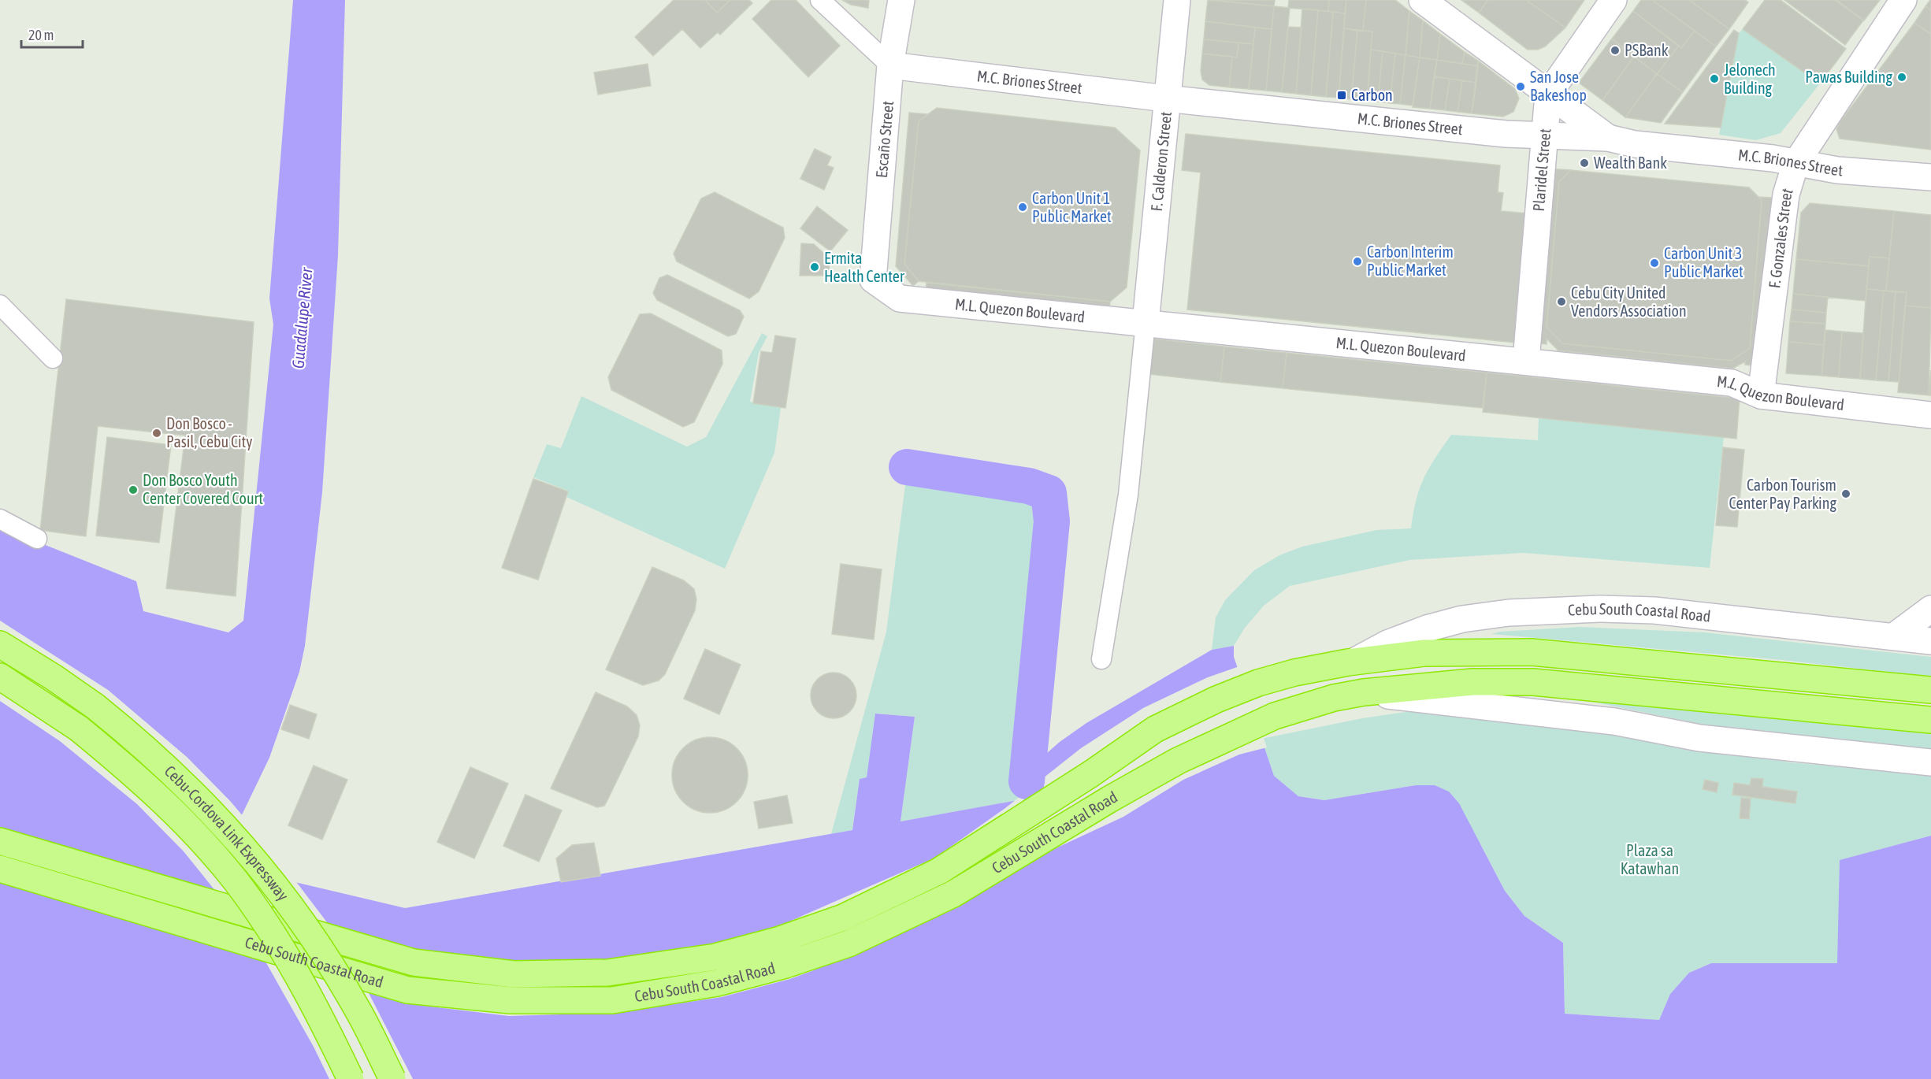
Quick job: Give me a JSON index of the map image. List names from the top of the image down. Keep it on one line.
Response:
{"streets":{"highway":["Cebu South Coastal Road","Cebu-Cordova Link Expressway"],"street":["M.C. Briones Street","Escaño Street","F. Calderon Street","Plaridel Street","F. Gonzales Street","M.L. Quezon Boulevard"]},"crossings":[["M.C. Briones Street","Escaño Street"],["M.C. Briones Street","F. Calderon Street"],["M.C. Briones Street","Plaridel Street"],["M.C. Briones Street","F. Gonzales Street"],["Escaño Street","M.L. Quezon Boulevard"],["F. Calderon Street","M.L. Quezon Boulevard"],["Plaridel Street","M.L. Quezon Boulevard"],["F. Gonzales Street","M.L. Quezon Boulevard"]],"water":["Guadalupe River"],"parks":["Plaza sa Katawhan"],"places":{"other":["PSBank","Pawas Building","Jelonech Building","San Jose Bakeshop","Wealth Bank","Carbon Unit 1 Public Market","Carbon Interim Public Market","Carbon Unit 3 Public Market","Ermita Health Center","Cebu City United Vendors Association","Don Bosco - Pasil, Cebu City","Don Bosco Youth Center Covered Court","Carbon Tourism Center Pay Parking"],"transit":["Carbon"]},"scale_bar":"20 m"}
